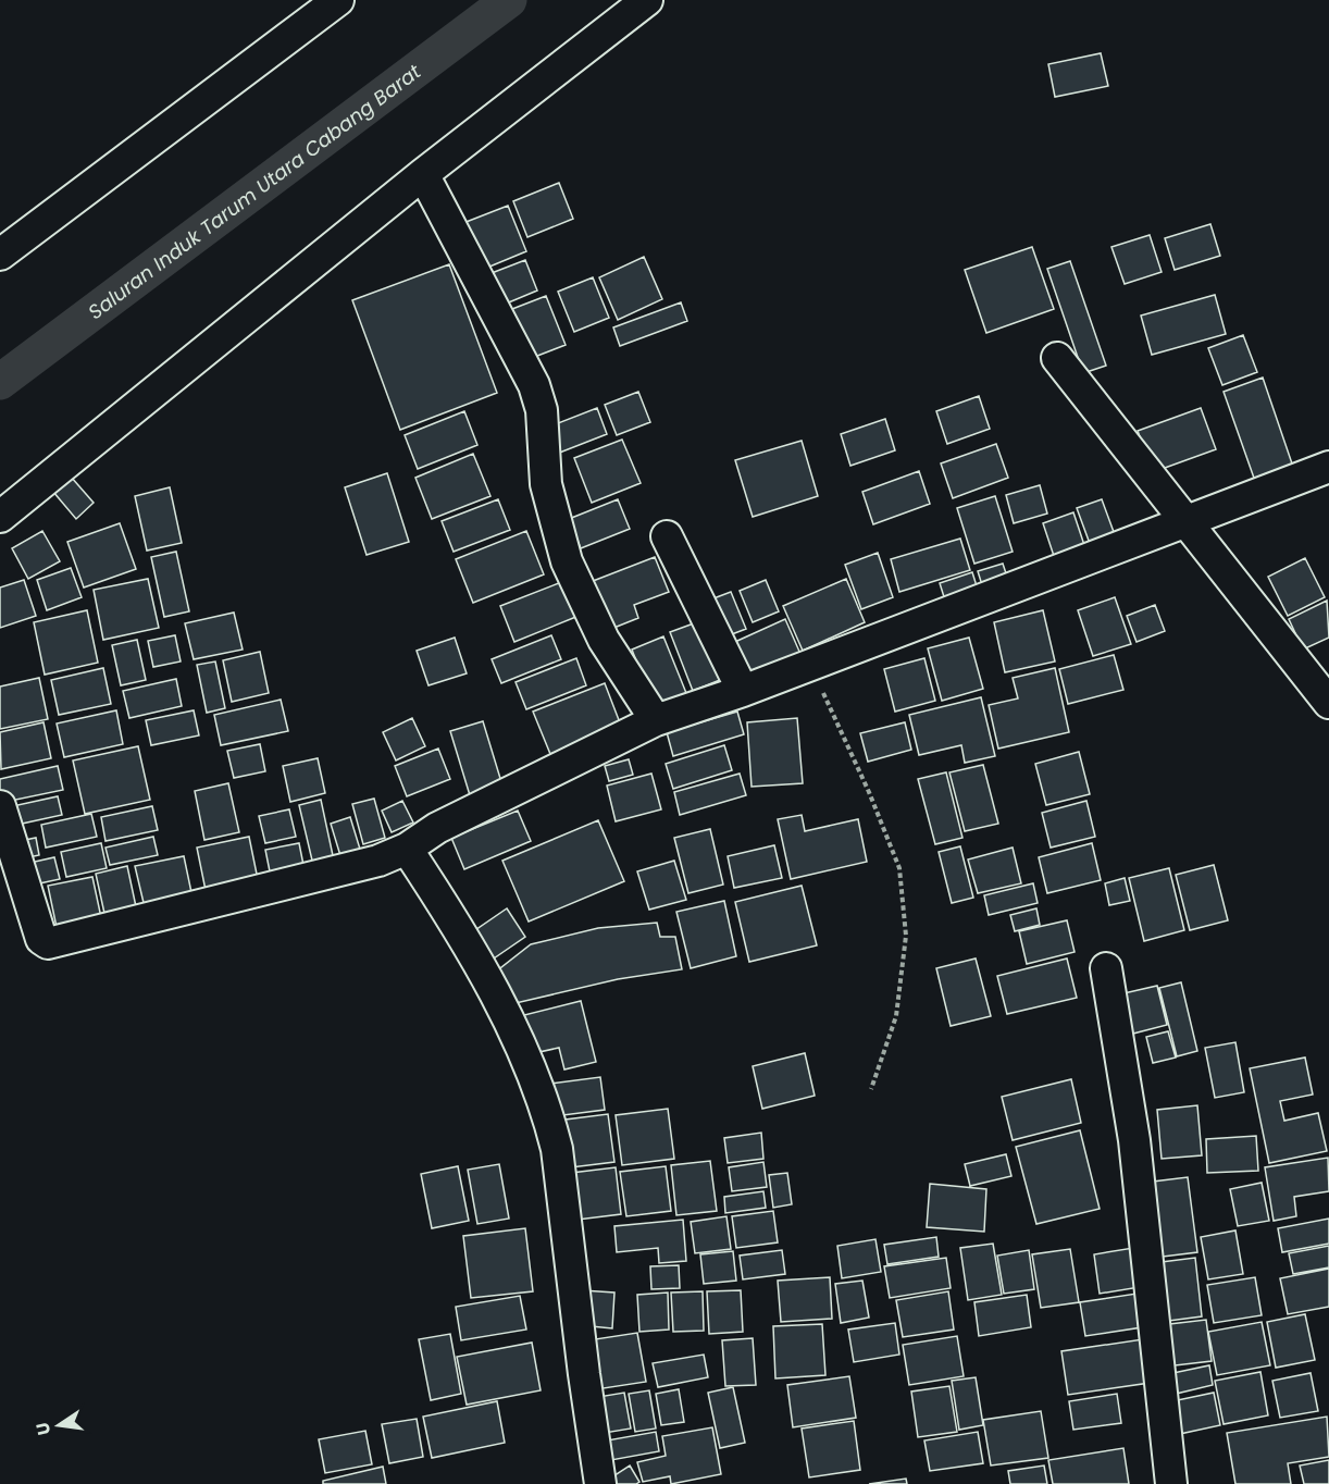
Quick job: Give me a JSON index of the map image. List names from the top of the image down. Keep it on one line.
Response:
{"water":["Saluran Induk Tarum Utara Cabang Barat"],"north":"left"}
